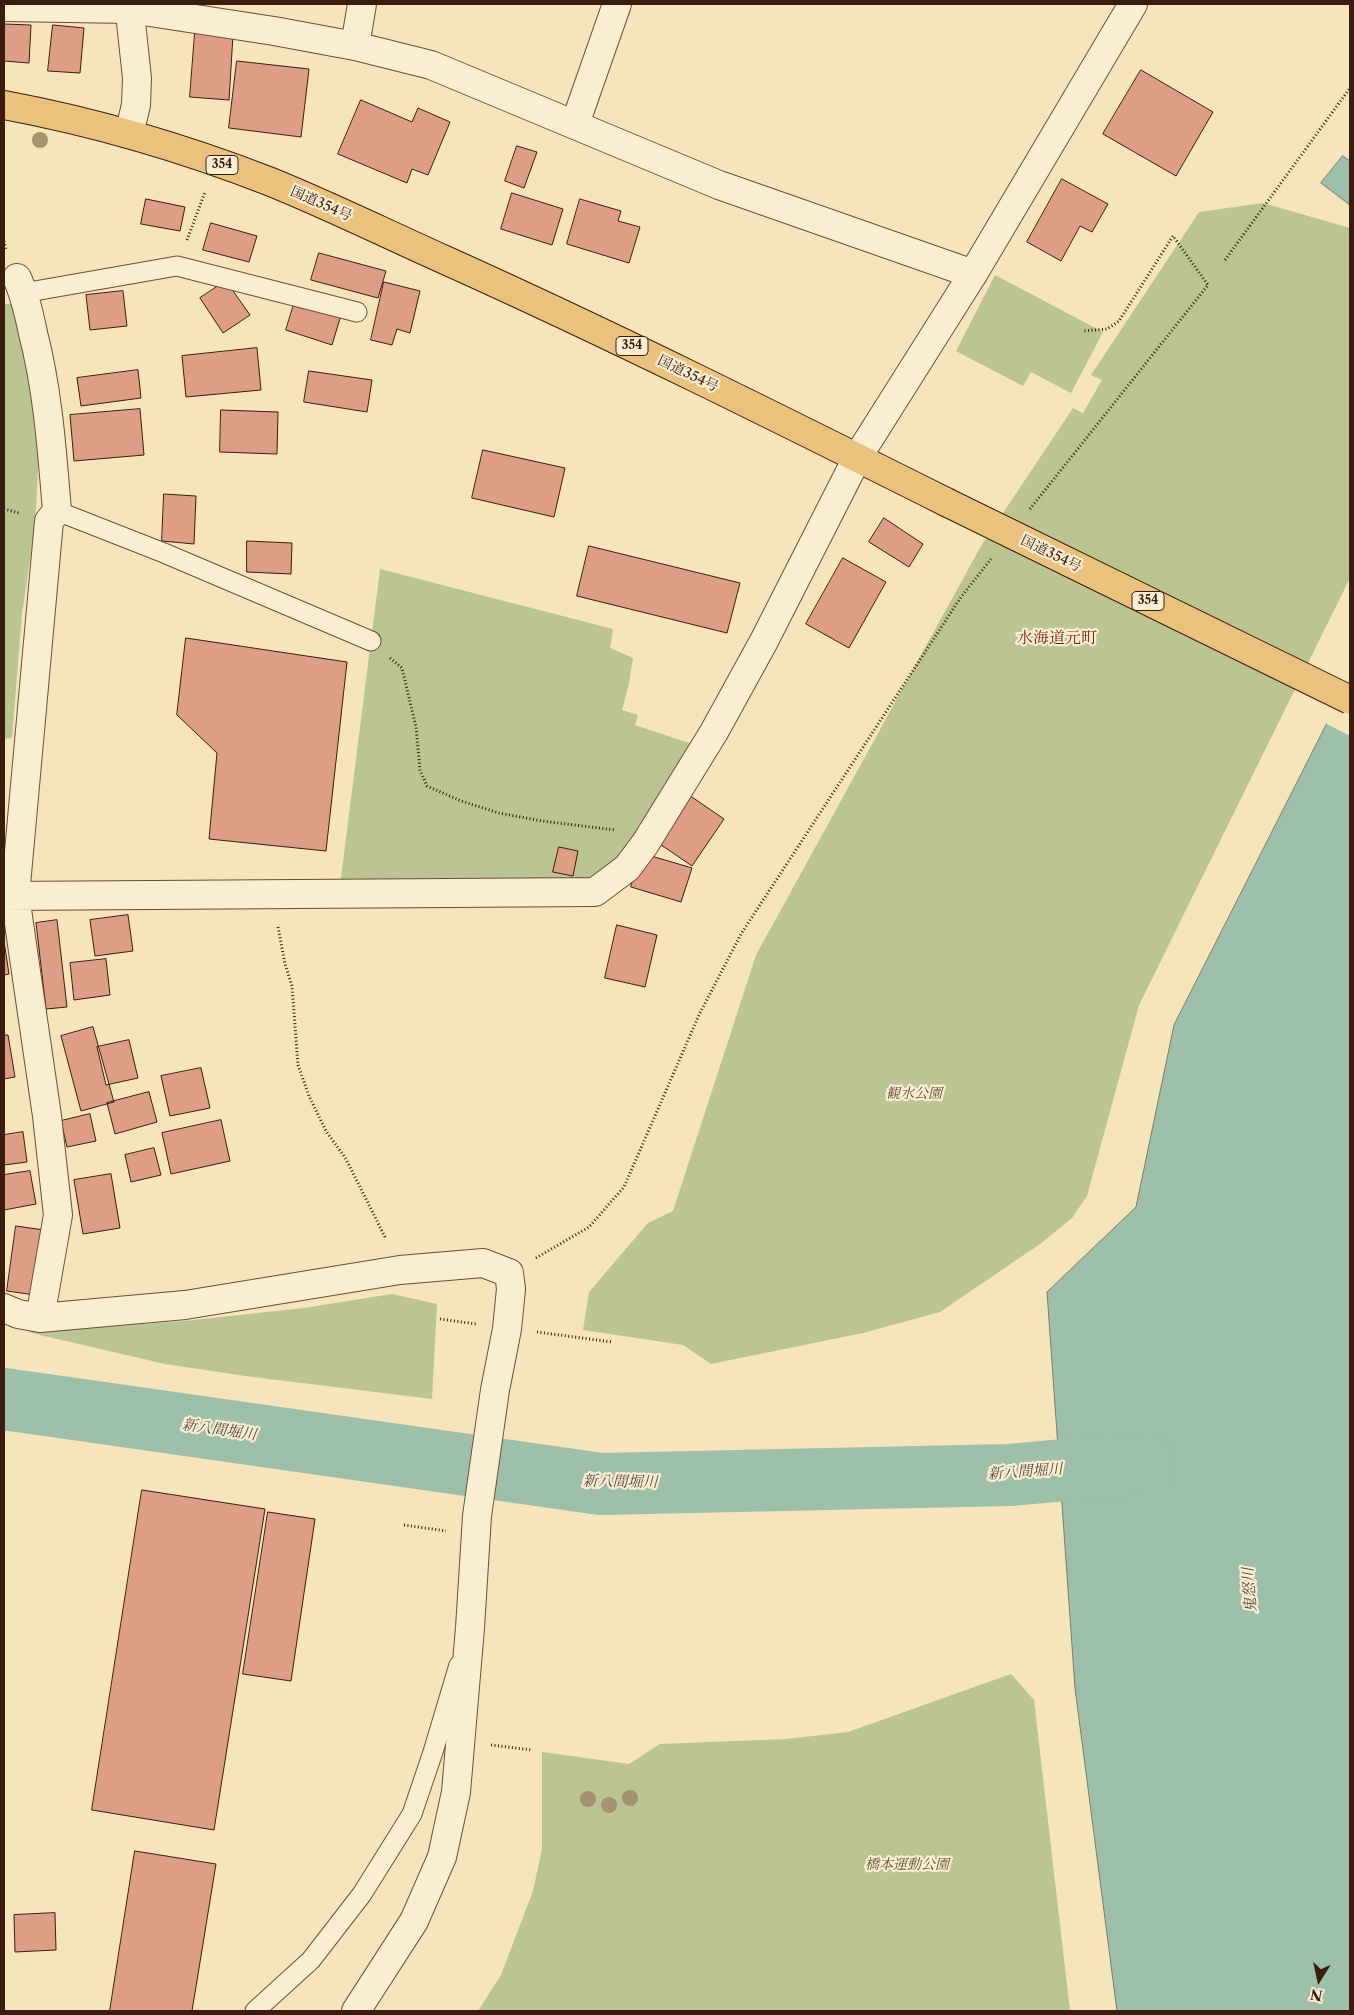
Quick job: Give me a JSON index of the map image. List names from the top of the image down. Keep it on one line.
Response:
{"streets":{"highway":["354","国道354号"]},"districts":["水海道元町"],"water":["新八間堀川","鬼怒川"],"parks":["観水公園","橋本運動公園"],"north":"bottom"}
